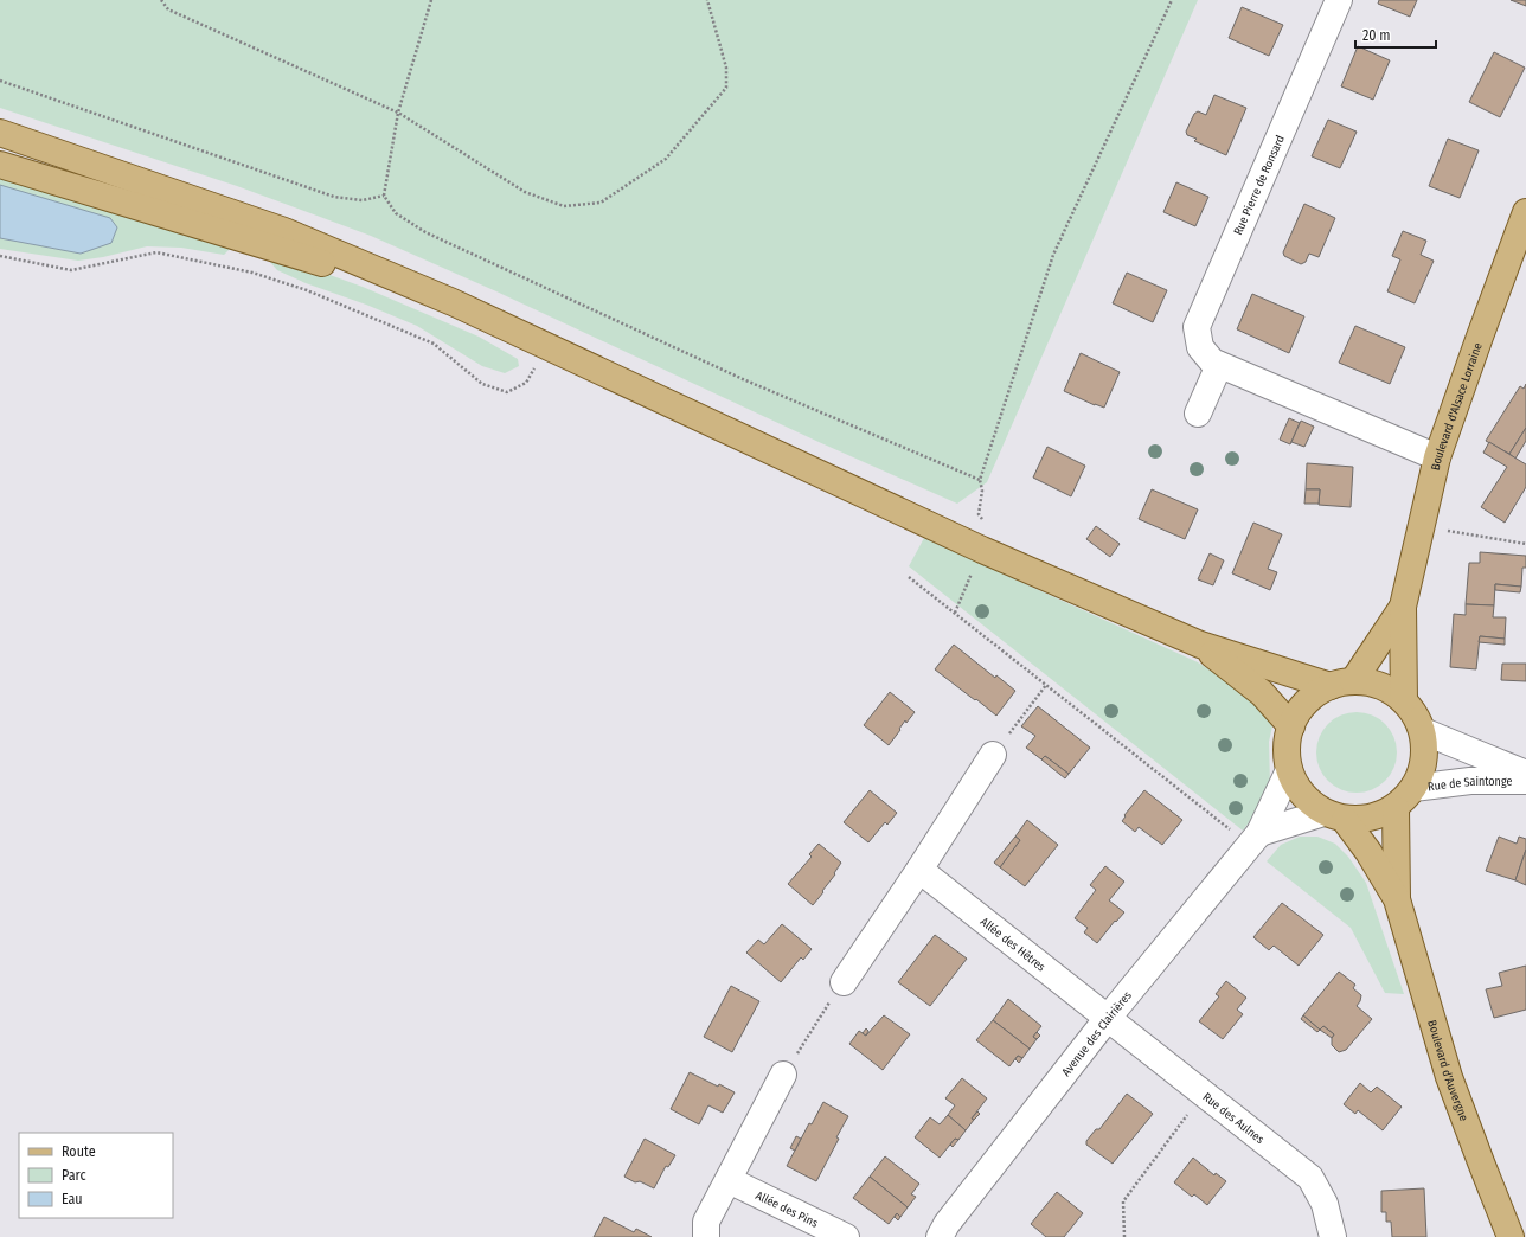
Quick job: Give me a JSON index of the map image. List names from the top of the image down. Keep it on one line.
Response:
{"streets":{"main road":["Boulevard d'Alsace Lorraine","Boulevard d'Auvergne"],"street":["Rue Pierre de Ronsard","Rue de Saintonge","Allée des Hêtres","Avenue des Clairières","Rue des Aulnes","Allée des Pins"]},"crossings":[["Rue Pierre de Ronsard","Boulevard d'Alsace Lorraine"],["Boulevard d'Alsace Lorraine","Rue de Saintonge"],["Boulevard d'Alsace Lorraine","Avenue des Clairières"],["Boulevard d'Alsace Lorraine","Boulevard d'Auvergne"],["Rue de Saintonge","Avenue des Clairières"],["Rue de Saintonge","Boulevard d'Auvergne"],["Allée des Hêtres","Avenue des Clairières"],["Allée des Hêtres","Rue des Aulnes"],["Avenue des Clairières","Boulevard d'Auvergne"],["Avenue des Clairières","Rue des Aulnes"]],"legend":["Route","Parc","Eau"],"scale_bar":"20 m"}
